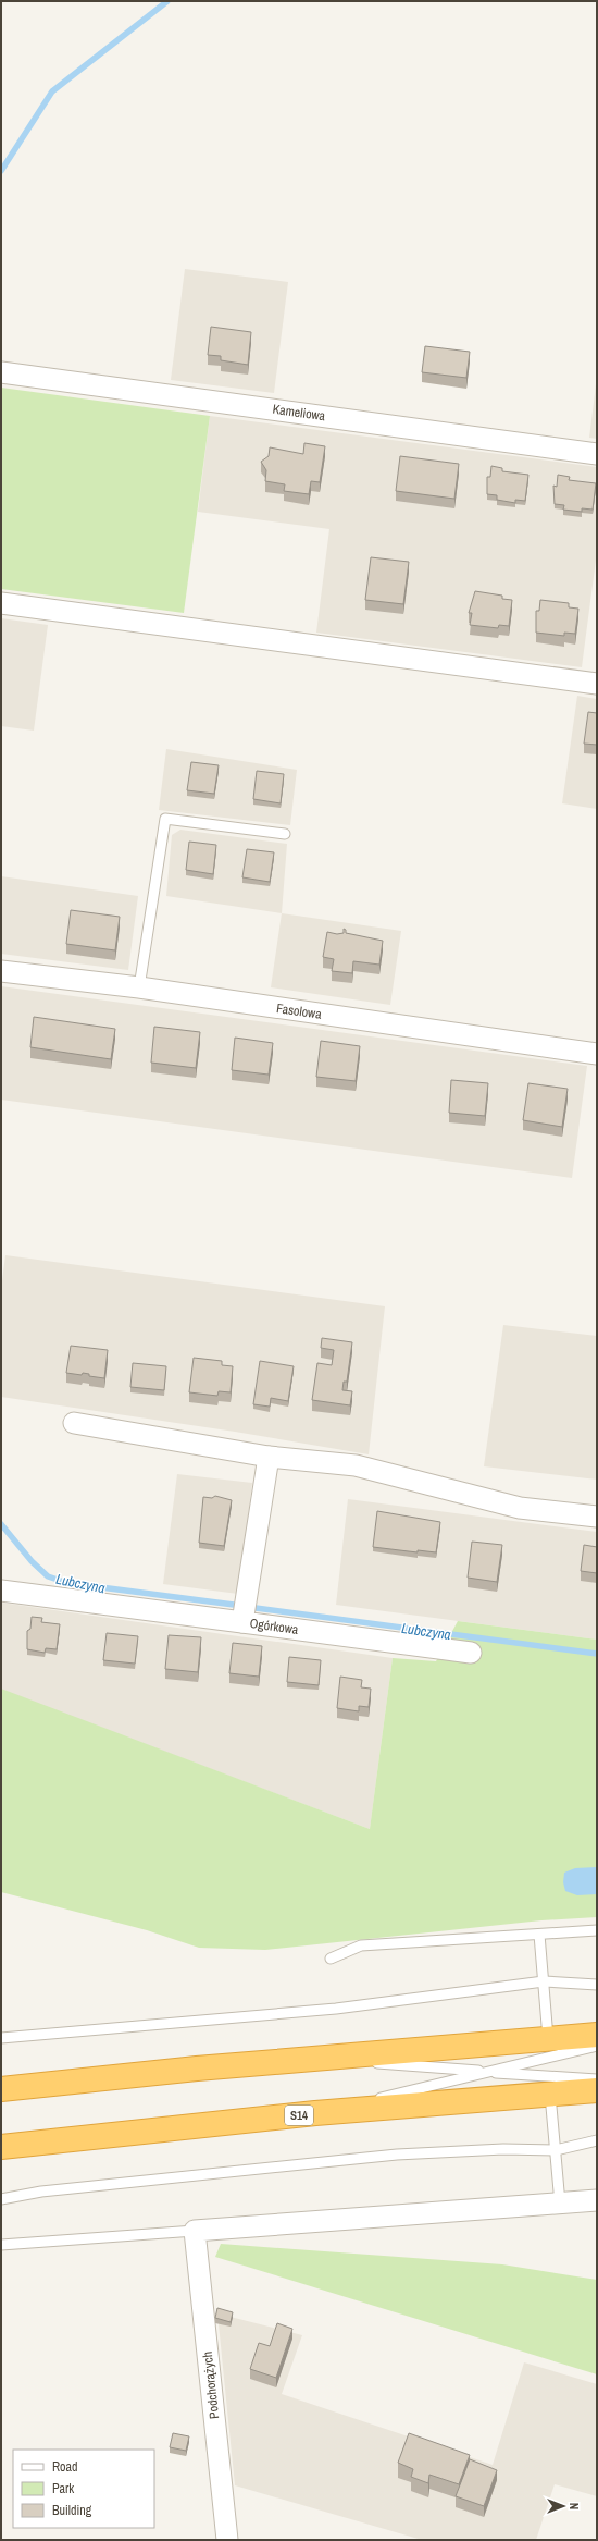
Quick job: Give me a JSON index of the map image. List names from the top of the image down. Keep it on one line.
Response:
{"streets":{"highway":["S14"],"street":["Kameliowa","Fasolowa","Ogórkowa","Podchorążych"]},"water":["Lubczyna"],"legend":["Road","Park","Building"],"north":"right"}
